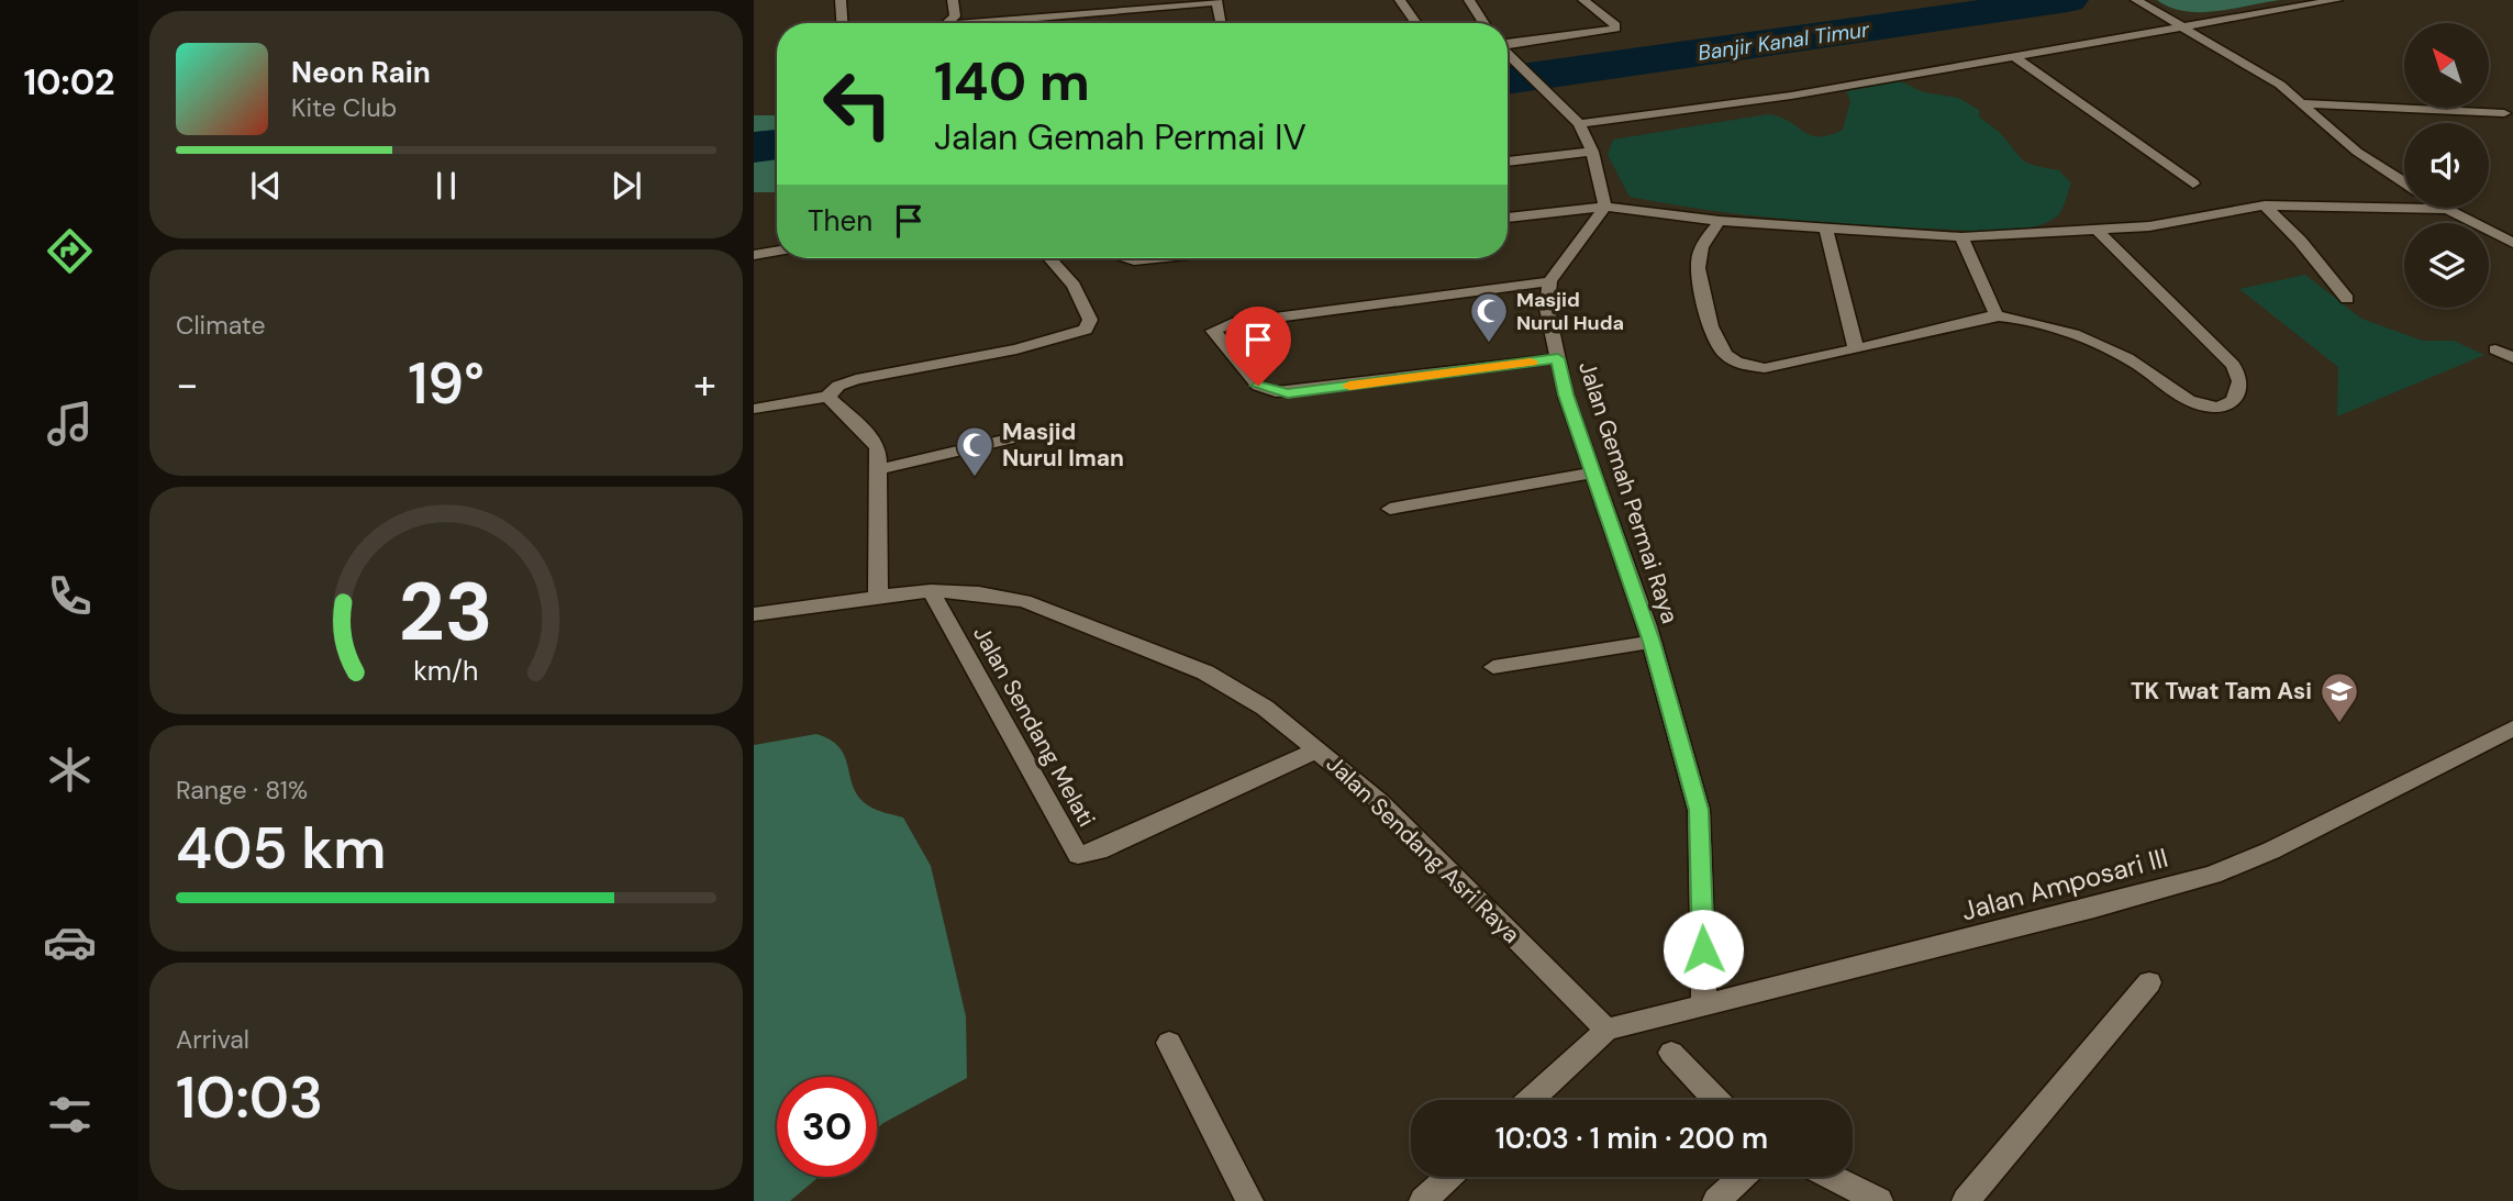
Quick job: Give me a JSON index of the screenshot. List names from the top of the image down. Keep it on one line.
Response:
{"streets":{"street":["Jalan Gemah Permai Raya","Jalan Sendang Melati","Jalan Sendang Asri Raya","Jalan Amposari III"]},"crossings":[["Jalan Gemah Permai Raya","Jalan Amposari III"],["Jalan Sendang Melati","Jalan Sendang Asri Raya"],["Jalan Sendang Asri Raya","Jalan Amposari III"]],"water":["Banjir Kanal Timur"],"places":{"mosque":["Masjid Nurul Huda","Masjid Nurul Iman"],"school or university":["TK Twat Tam Asi"]},"north":"top left","page":{"tabs":"10:02","turn":["140 m","Jalan Gemah Permai IV"],"song":["Neon Rain","Kite Club"],"then":"Then","tile":["Climate",["Range · 81%","405 km"],["Arrival","10:03"]],"heat":["−","19°","+"],"limit":"30","trip":"10:03 · 1 min · 200 m","gauge":["23","km/h"]}}
